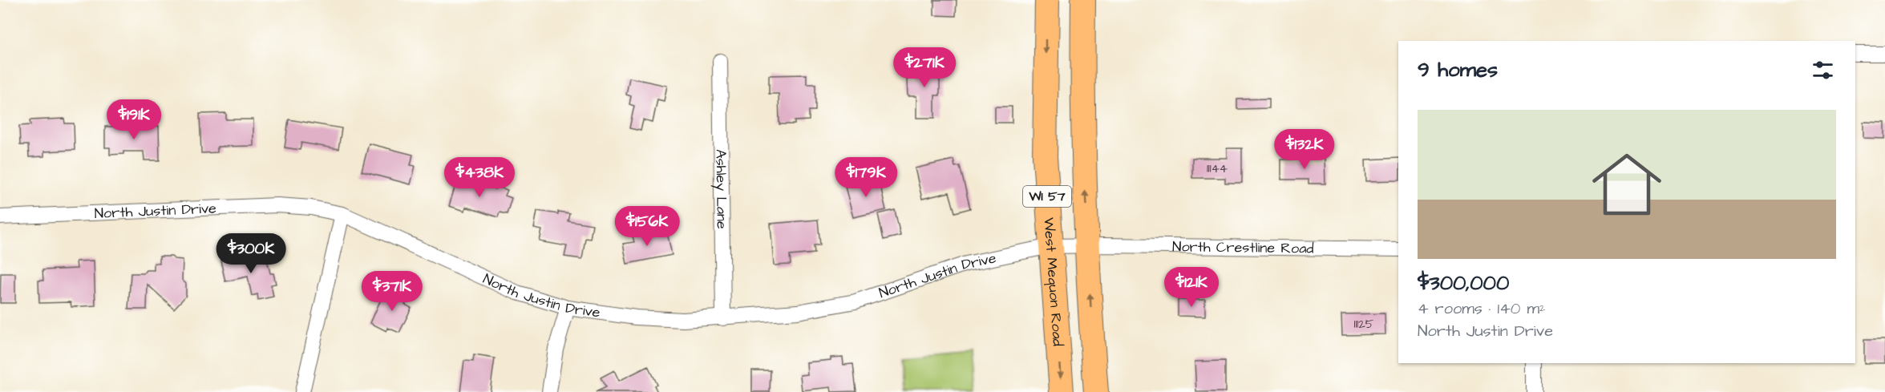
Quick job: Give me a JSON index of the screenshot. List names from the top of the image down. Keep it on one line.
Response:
{"streets":{"main road":["WI 57","West Mequon Road"],"street":["Ashley Lane","North Justin Drive","North Crestline Road"]},"crossings":[["Ashley Lane","North Justin Drive"],["WI 57","North Justin Drive"],["WI 57","North Crestline Road"],["North Justin Drive","North Crestline Road"],["North Justin Drive","West Mequon Road"]],"house_numbers":["11144","11125"],"page":{"heading":"9 homes","price":["$271K","$191K","$132K","$438K","$179K","$156K","$300K","$121K","$371K"],"list":[{"name":"$300,000","note":"4 rooms · 140 m² · North Justin Drive"}]}}
